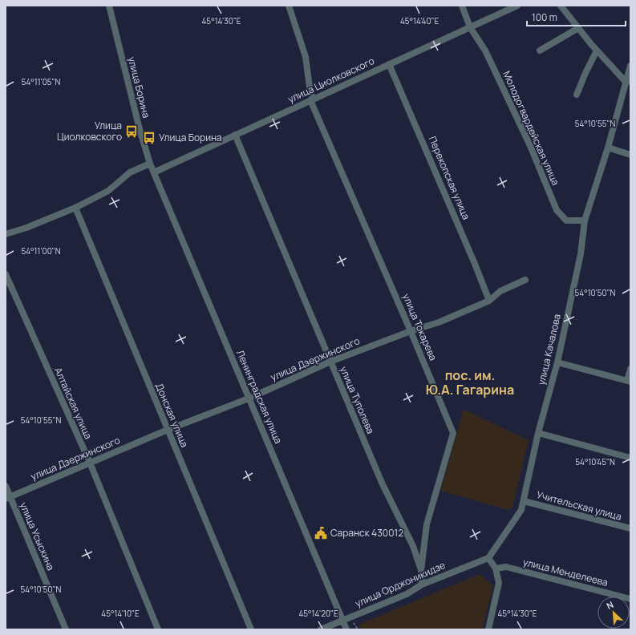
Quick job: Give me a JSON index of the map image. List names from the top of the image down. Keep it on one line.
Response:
{"streets":{"street":["улица Циолковского","улица Борина","Молодогвардейская улица","Перекопская улица","улица Токарева","улица Качалова","улица Дзержинского","Ленинградская улица","улица Туполева","Алтайская улица","Донская улица","Учительская улица","улица Усыскина","улица Менделеева","улица Орджоникидзе"]},"crossings":[["улица Циолковского","улица Борина"],["улица Циолковского","Молодогвардейская улица"],["улица Циолковского","Перекопская улица"],["улица Циолковского","улица Токарева"],["улица Циолковского","Ленинградская улица"],["улица Циолковского","улица Туполева"],["улица Борина","Ленинградская улица"],["Молодогвардейская улица","улица Качалова"],["Перекопская улица","улица Дзержинского"],["улица Токарева","улица Дзержинского"],["улица Токарева","улица Туполева"],["улица Качалова","Учительская улица"],["улица Качалова","улица Орджоникидзе"],["улица Дзержинского","Ленинградская улица"],["улица Дзержинского","улица Туполева"],["улица Дзержинского","Алтайская улица"],["улица Дзержинского","Донская улица"],["улица Дзержинского","улица Усыскина"],["Ленинградская улица","улица Орджоникидзе"],["улица Туполева","улица Орджоникидзе"]],"districts":["пос. им. Ю.А. Гагарина"],"places":{"bus stop":["Улица Циолковского","Улица Борина"],"public building":["Саранск 430012"]},"scale_bar":"100 m","north":"top left","coordinates":["45°14'30\"E","45°14'40\"E","54°11'05\"N","54°10'55\"N","54°11'00\"N","54°10'50\"N","54°10'45\"N","45°14'10\"E","45°14'20\"E"]}
